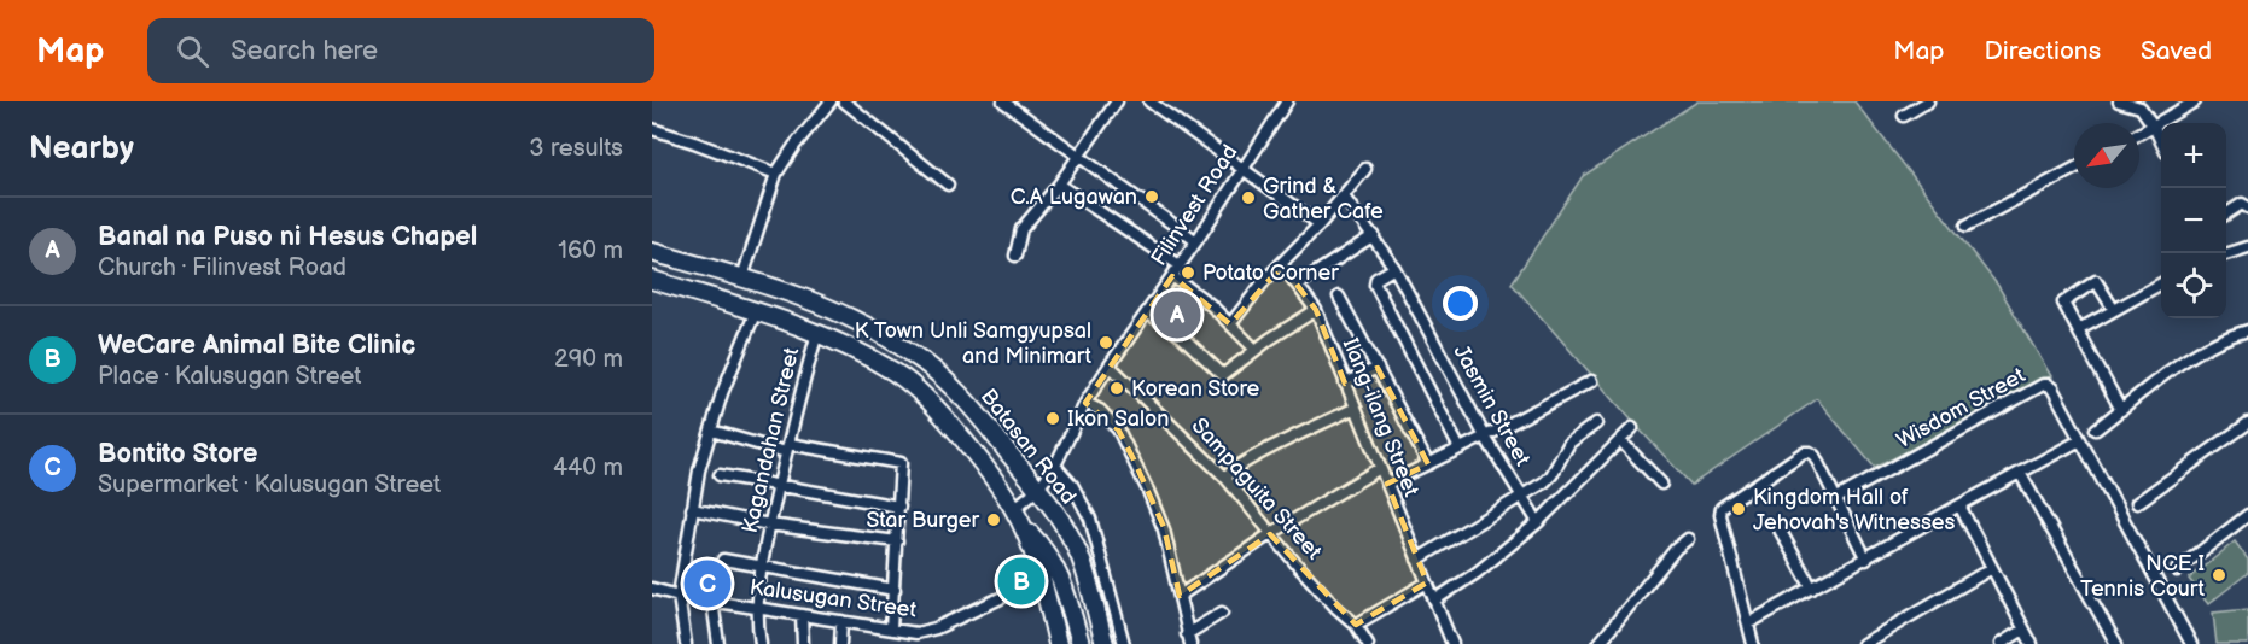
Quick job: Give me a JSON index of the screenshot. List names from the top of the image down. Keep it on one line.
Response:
{"streets":{"main road":["Batasan Road"],"street":["Filinvest Road","Jasmin Street","Wisdom Street","Ilang-ilang Street","Kagandahan Street","Sampaguita Street","Kalusugan Street"]},"crossings":[["Filinvest Road","Batasan Road"],["Filinvest Road","Sampaguita Street"],["Kagandahan Street","Kalusugan Street"]],"places":["C.A Lugawan","Grind & Gather Cafe","Potato Corner","K Town Unli Samgyupsal and Minimart","Korean Store","Ikon Salon","Kingdom Hall of Jehovah's Witnesses","Star Burger","NCE I Tennis Court"],"north":"bottom left","page":{"header":"Map","search":"Search here","nav":["Map","Directions","Saved"],"heading":["Nearby","3 results"],"map_buttons":["+","−"],"list":[{"mark":"A","name":"Banal na Puso ni Hesus Chapel","note":"Church · Filinvest Road","value":"160 m"},{"mark":"B","name":"WeCare Animal Bite Clinic","note":"Place · Kalusugan Street","value":"290 m"},{"mark":"C","name":"Bontito Store","note":"Supermarket · Kalusugan Street","value":"440 m"}],"pins":["A","B","C"]}}
